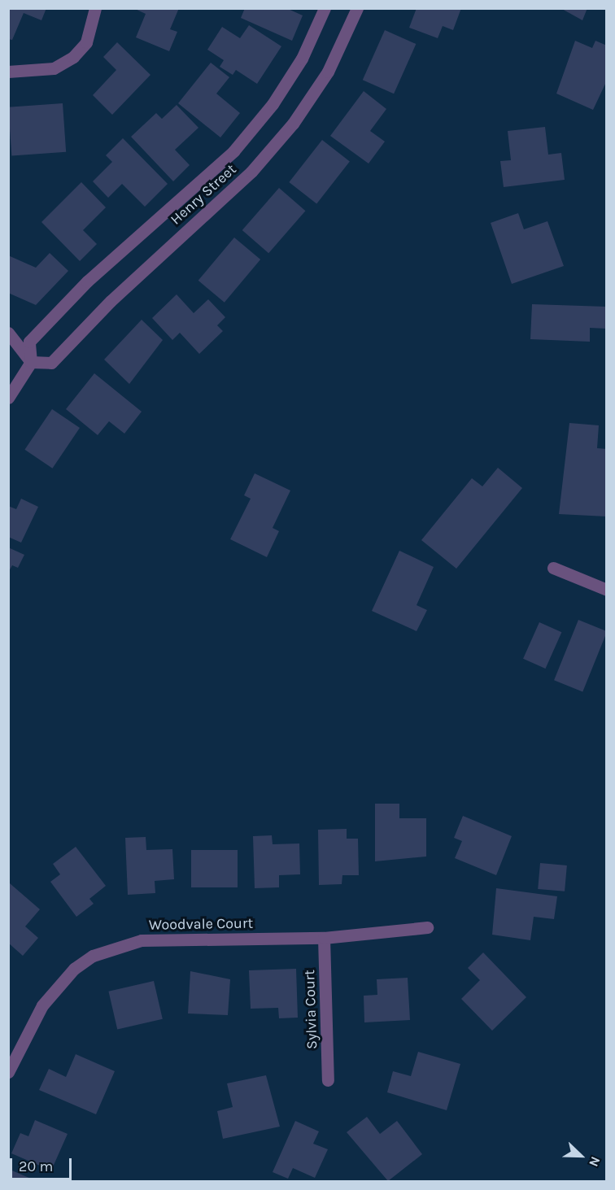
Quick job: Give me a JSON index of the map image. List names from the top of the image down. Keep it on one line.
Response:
{"streets":{"street":["Henry Street","Woodvale Court","Sylvia Court"]},"crossings":[["Woodvale Court","Sylvia Court"]],"scale_bar":"20 m","north":"bottom right"}
